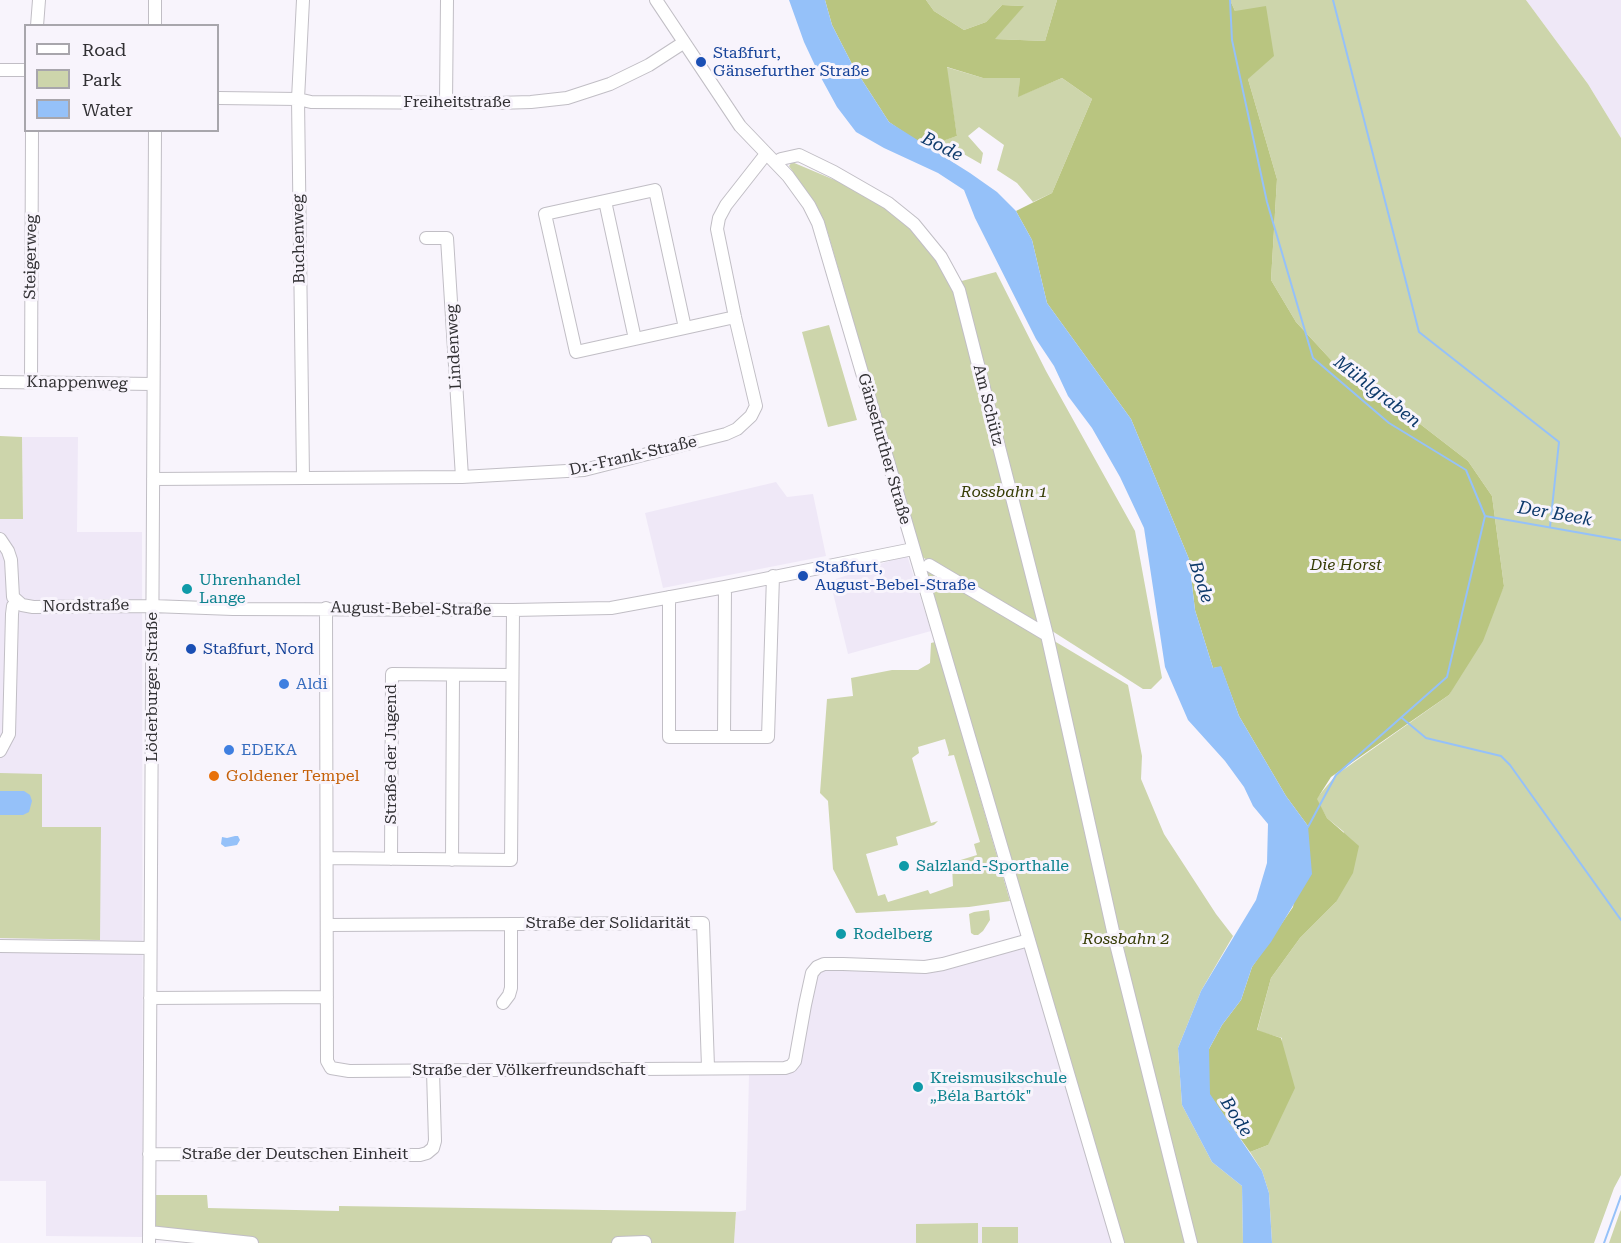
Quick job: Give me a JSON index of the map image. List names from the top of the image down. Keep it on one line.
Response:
{"streets":{"street":["Freiheitstraße","Buchenweg","Steigerweg","Lindenweg","Knappenweg","Am Schütz","Gänsefurther Straße","Dr.-Frank-Straße","Nordstraße","August-Bebel-Straße","Löderburger Straße","Straße der Jugend","Straße der Solidarität","Straße der Völkerfreundschaft","Straße der Deutschen Einheit"]},"crossings":[["Freiheitstraße","Buchenweg"],["Freiheitstraße","Gänsefurther Straße"],["Buchenweg","Dr.-Frank-Straße"],["Steigerweg","Knappenweg"],["Lindenweg","Dr.-Frank-Straße"],["Knappenweg","Löderburger Straße"],["Am Schütz","Gänsefurther Straße"],["Gänsefurther Straße","Dr.-Frank-Straße"],["Gänsefurther Straße","August-Bebel-Straße"],["Dr.-Frank-Straße","Löderburger Straße"],["Nordstraße","August-Bebel-Straße"],["Nordstraße","Löderburger Straße"],["August-Bebel-Straße","Löderburger Straße"],["Löderburger Straße","Straße der Deutschen Einheit"],["Straße der Solidarität","Straße der Völkerfreundschaft"],["Straße der Völkerfreundschaft","Straße der Deutschen Einheit"]],"water":["Bode","Mühlgraben","Der Beek"],"parks":["Rossbahn 1","Die Horst","Rossbahn 2"],"places":["Staßfurt, Gänsefurther Straße","Staßfurt, August-Bebel-Straße","Uhrenhandel Lange","Staßfurt, Nord","Aldi","EDEKA","Goldener Tempel","Salzland-Sporthalle","Rodelberg","Kreismusikschule „Béla Bartók\""],"legend":["Road","Park","Water"]}
